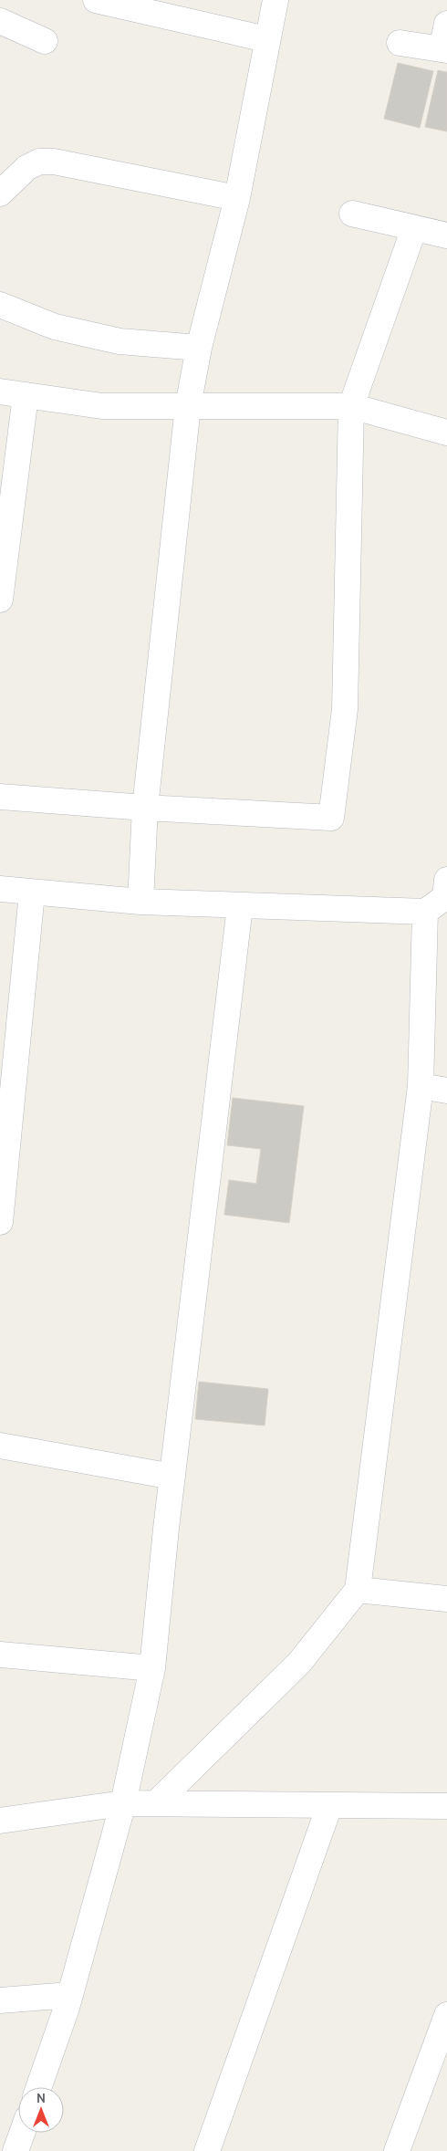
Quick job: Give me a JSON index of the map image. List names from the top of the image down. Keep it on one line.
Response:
{"north":"top"}
